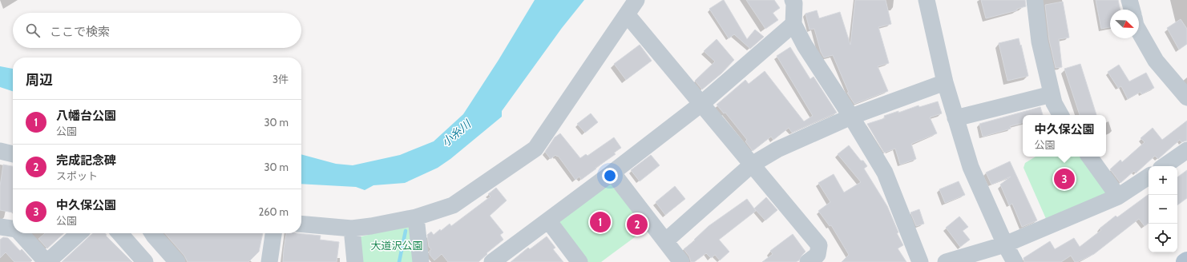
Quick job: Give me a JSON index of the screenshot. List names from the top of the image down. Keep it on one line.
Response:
{"water":["小糸川"],"parks":["大道沢公園"],"north":"bottom right","page":{"search":"ここで検索","heading":["周辺","3件"],"list":[{"mark":"1","name":"八幡台公園","note":"公園","value":"30 m"},{"mark":"2","name":"完成記念碑","note":"スポット","value":"30 m"},{"mark":"3","name":"中久保公園","note":"公園","value":"260 m"}],"popup":["中久保公園","公園"],"map_buttons":["+","−"],"pins":["3","1","2"]}}
